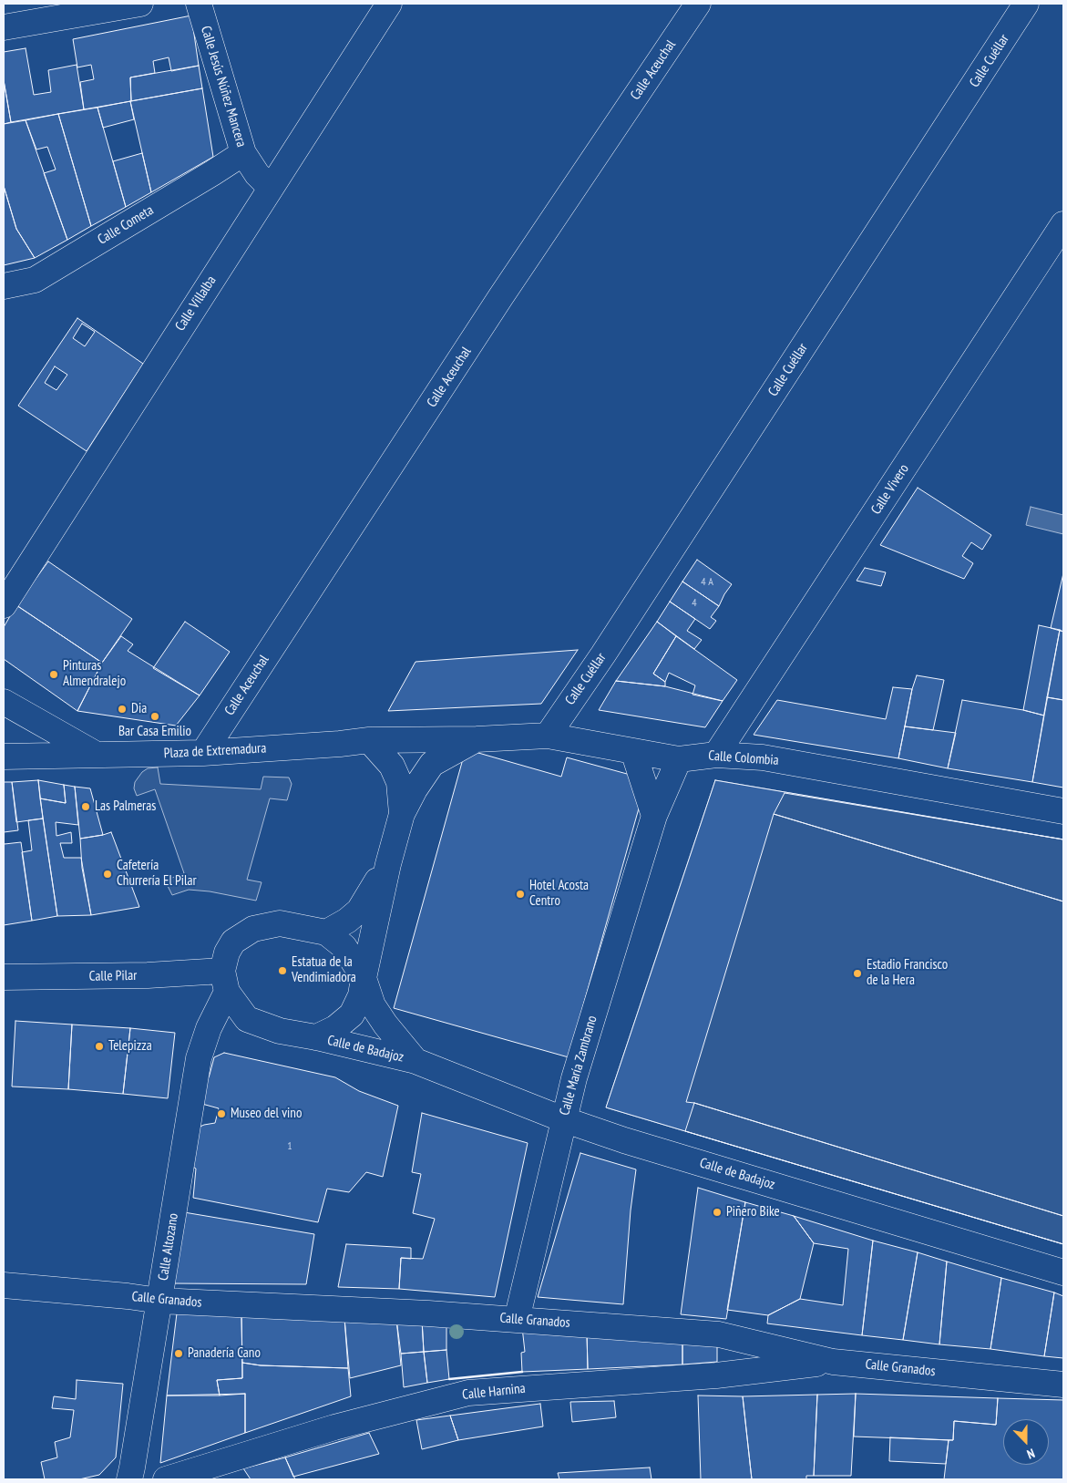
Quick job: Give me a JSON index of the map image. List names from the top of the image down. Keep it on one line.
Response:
{"streets":{"street":["Calle Cuéllar","Calle Aceuchal","Calle Jesús Núñez Mancera","Calle Cometa","Calle Villalba","Calle Vivero","Plaza de Extremadura","Calle Colombia","Calle Pilar","Calle de Badajoz","Calle María Zambrano","Calle Altozano","Calle Granados","Calle Harnina"]},"crossings":[["Calle Cuéllar","Calle Colombia"],["Calle Aceuchal","Plaza de Extremadura"],["Calle Jesús Núñez Mancera","Calle Cometa"],["Calle Jesús Núñez Mancera","Calle Villalba"],["Calle Vivero","Calle Colombia"],["Plaza de Extremadura","Calle Colombia"],["Calle Colombia","Calle María Zambrano"],["Calle Pilar","Calle de Badajoz"],["Calle Pilar","Calle Altozano"],["Calle de Badajoz","Calle María Zambrano"],["Calle de Badajoz","Calle Altozano"],["Calle María Zambrano","Calle Granados"],["Calle Altozano","Calle Granados"],["Calle Granados","Calle Harnina"]],"places":["Pinturas Almendralejo","Dia","Bar Casa Emilio","Las Palmeras","Cafetería Churrería El Pilar","Hotel Acosta Centro","Estatua de la Vendimiadora","Estadio Francisco de la Hera","Telepizza","Museo del vino","Piñero Bike","Panadería Cano"],"house_numbers":["4 A","4","1"],"north":"bottom"}
